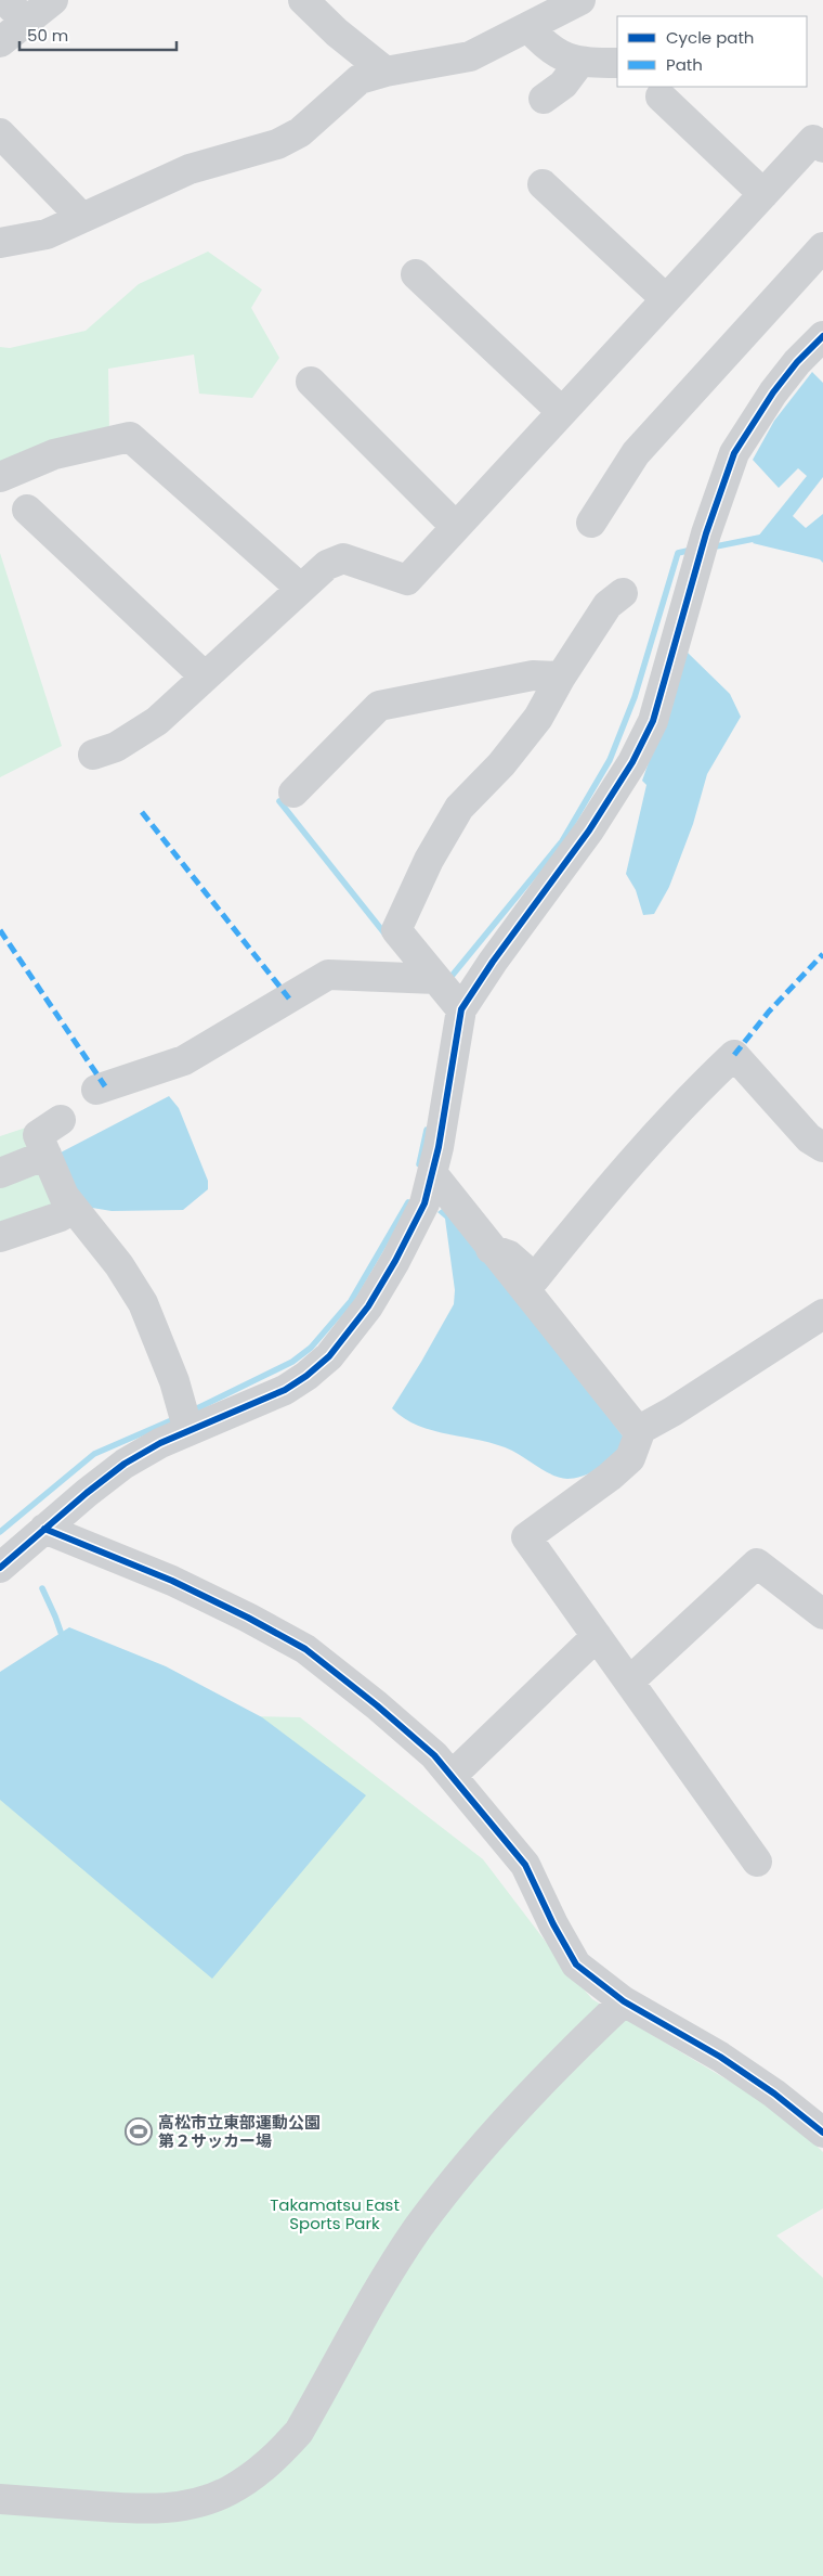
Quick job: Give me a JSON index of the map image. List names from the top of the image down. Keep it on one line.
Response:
{"parks":["Takamatsu East Sports Park"],"places":{"sports":["高松市立東部運動公園 第２サッカー場"]},"legend":["Cycle path","Path"],"scale_bar":"50 m"}
